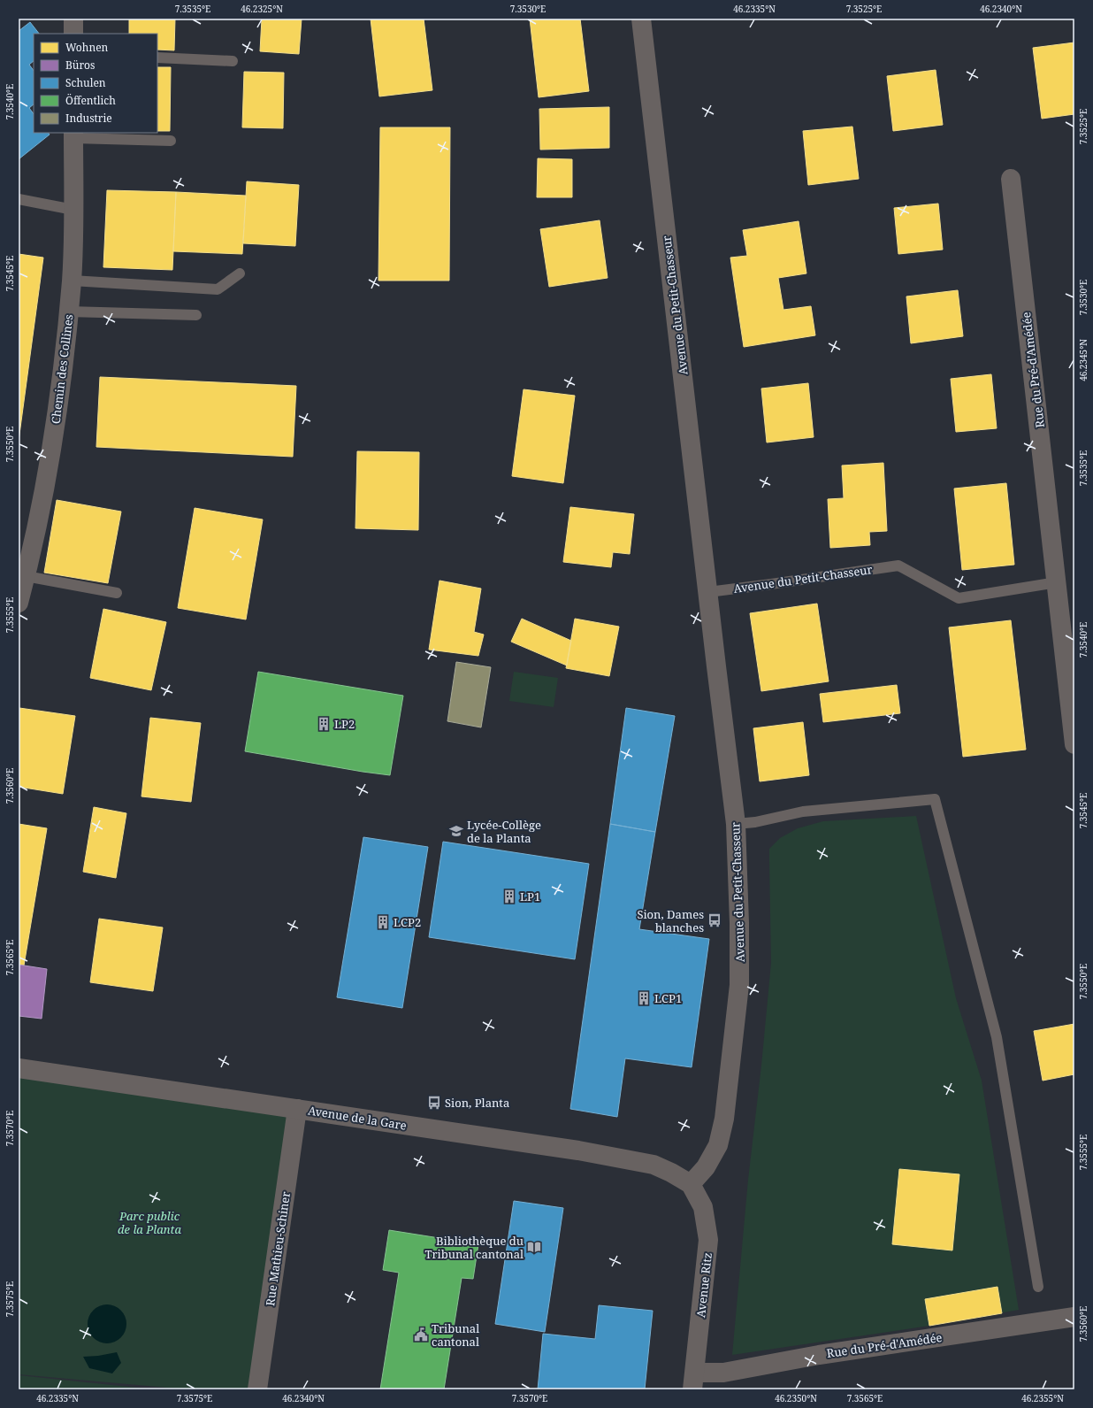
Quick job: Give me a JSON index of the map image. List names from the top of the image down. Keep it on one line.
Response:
{"streets":{"street":["Avenue du Petit-Chasseur","Chemin des Collines","Rue du Pré-d'Amédée","Avenue de la Gare","Rue Mathieu-Schiner","Avenue Ritz"]},"crossings":[["Avenue du Petit-Chasseur","Rue du Pré-d'Amédée"],["Avenue du Petit-Chasseur","Avenue de la Gare"],["Avenue du Petit-Chasseur","Avenue Ritz"],["Rue du Pré-d'Amédée","Avenue Ritz"],["Avenue de la Gare","Rue Mathieu-Schiner"],["Avenue de la Gare","Avenue Ritz"]],"parks":["Parc public de la Planta"],"places":{"building":["LP2","LP1","LCP2","LCP1"],"school or university":["Lycée-Collège de la Planta"],"bus stop":["Sion, Dames blanches","Sion, Planta"],"library":["Bibliothèque du Tribunal cantonal"],"public building":["Tribunal cantonal"]},"legend":["Wohnen","Büros","Schulen","Öffentlich","Industrie"],"coordinates":["7.3535°E","46.2325°N","7.3530°E","46.2335°N","7.3525°E","46.2340°N","7.3540°E","7.3545°E","46.2345°N","7.3550°E","7.3555°E","7.3560°E","7.3565°E","7.3570°E","7.3575°E","46.2350°N","46.2355°N"]}
